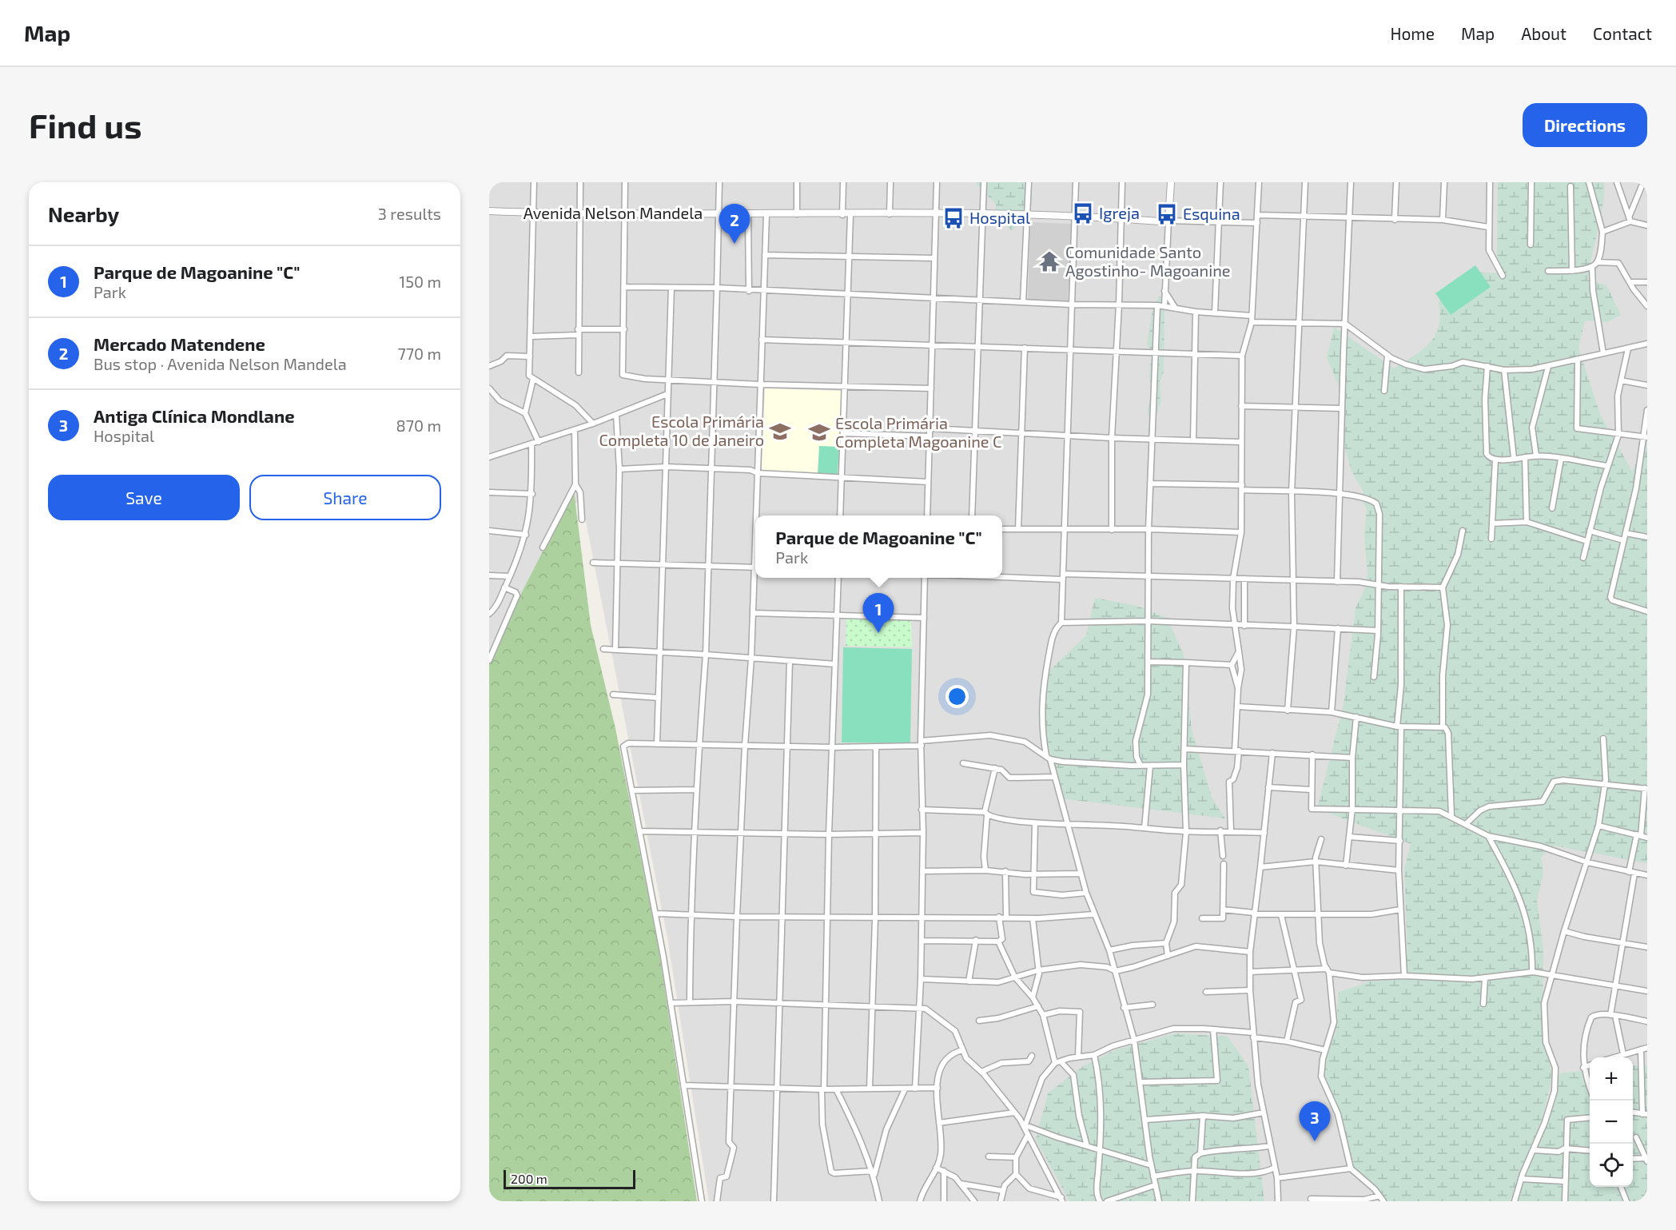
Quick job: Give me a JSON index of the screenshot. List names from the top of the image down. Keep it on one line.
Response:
{"streets":{"street":["Avenida Nelson Mandela"]},"places":{"bus stop":["Igreja","Esquina","Hospital"],"temple":["Comunidade Santo Agostinho- Magoanine"],"school or university":["Escola Primária Completa 10 de Janeiro","Escola Primária Completa Magoanine C"]},"scale_bar":"200 m","page":{"header":"Map","nav":["Home","Map","About","Contact"],"buttons":["Directions",["Save","Share"]],"title":"Find us","heading":["Nearby","3 results"],"pins":["2","1","3"],"list":[{"mark":"1","name":"Parque de Magoanine \"C\"","note":"Park","value":"150 m"},{"mark":"2","name":"Mercado Matendene","note":"Bus stop · Avenida Nelson Mandela","value":"770 m"},{"mark":"3","name":"Antiga Clínica Mondlane","note":"Hospital","value":"870 m"}],"popup":["Parque de Magoanine \"C\"","Park"],"map_buttons":["+","−"],"scale":"200 m"}}
